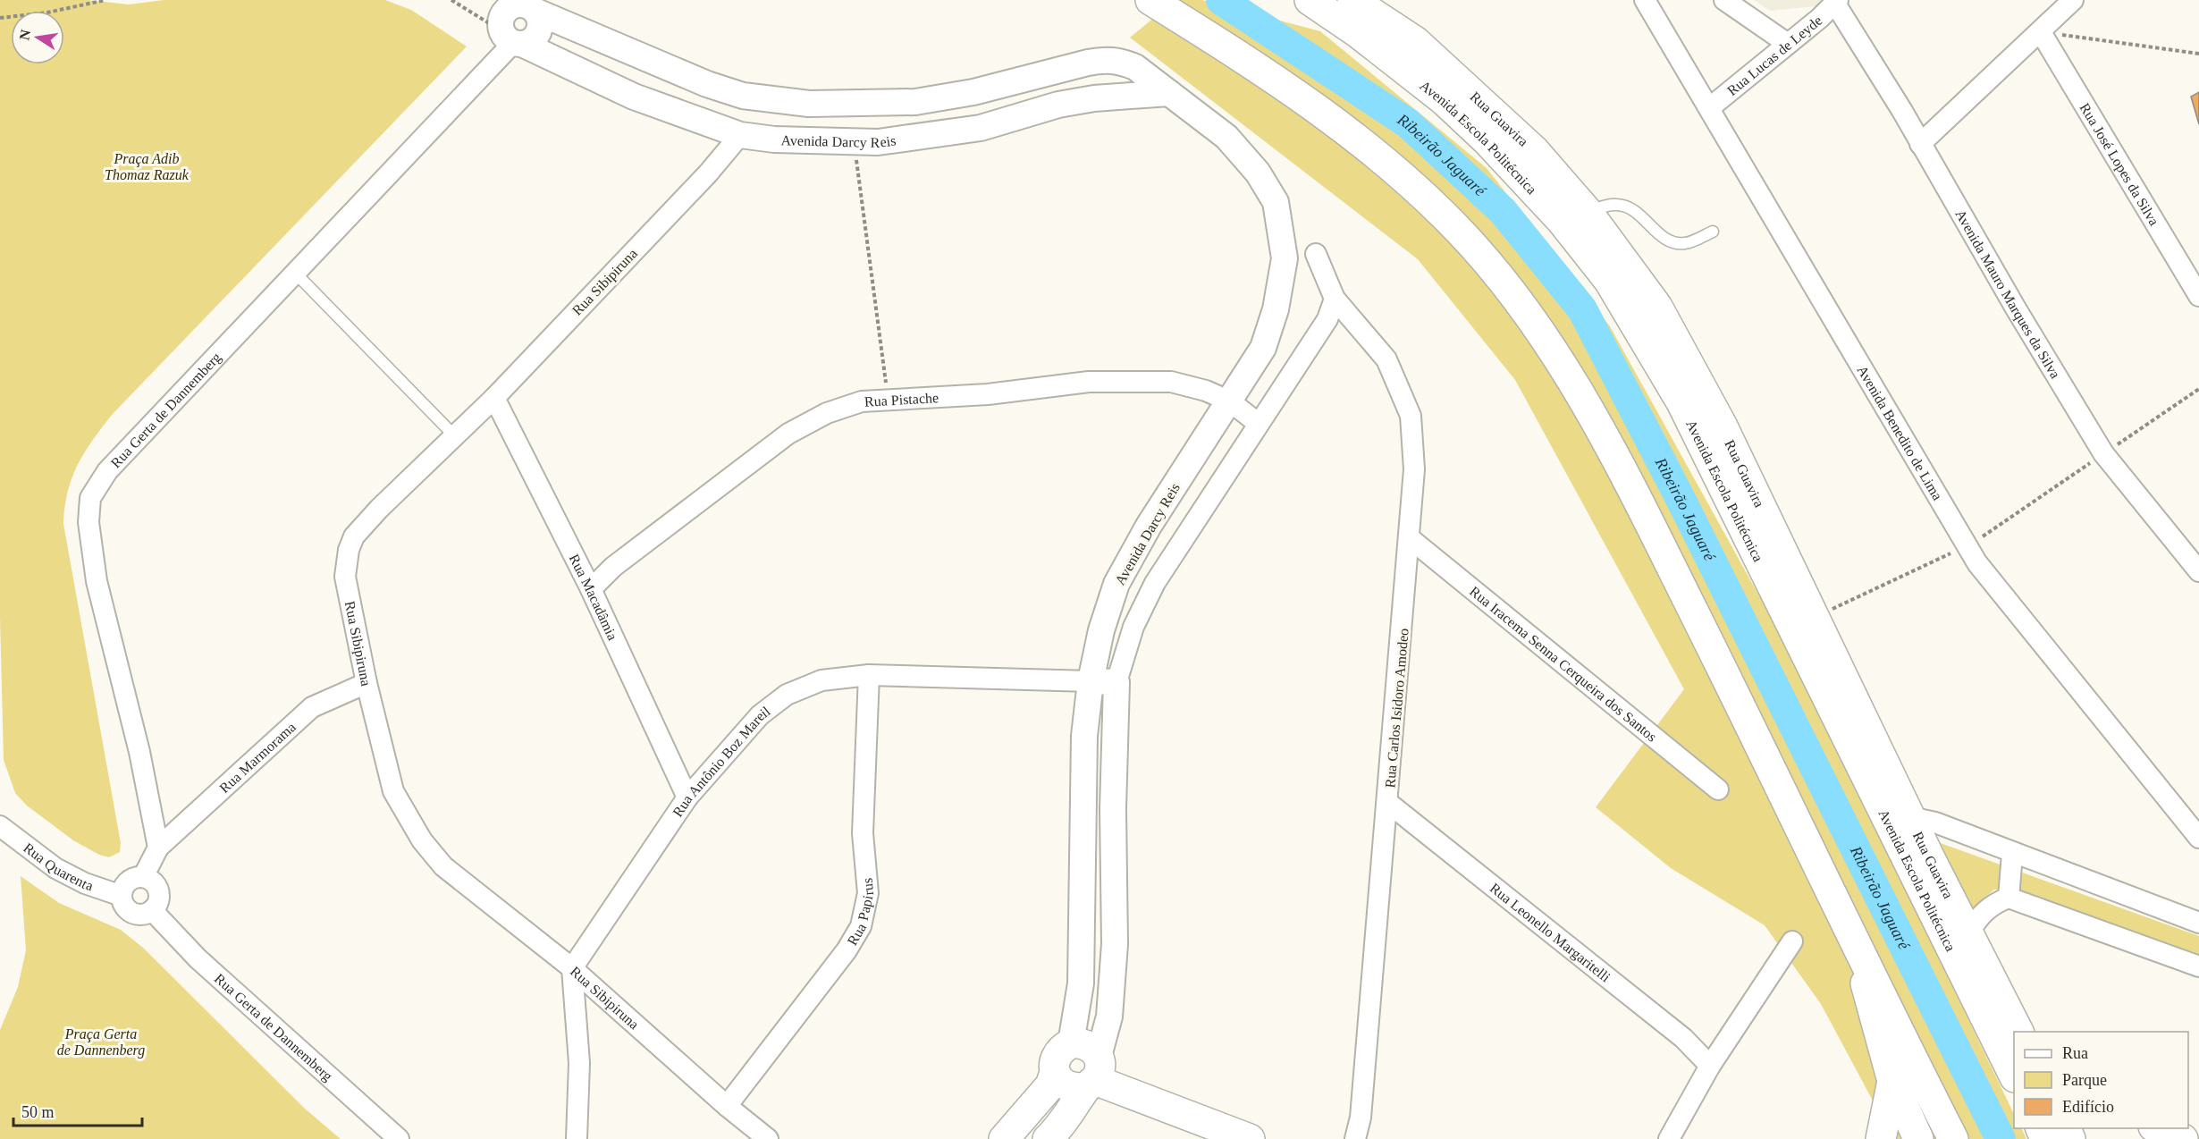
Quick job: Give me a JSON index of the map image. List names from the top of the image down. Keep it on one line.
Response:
{"streets":{"main road":["Rua Guavira","Avenida Escola Politécnica"],"street":["Rua Lucas de Leyde","Avenida Darcy Reis","Rua José Lopes da Silva","Rua Sibipiruna","Avenida Mauro Marques da Silva","Rua Pistache","Rua Gerta de Dannemberg","Avenida Benedito de Lima","Rua Macadâmia","Rua Iracema Senna Cerqueira dos Santos","Rua Carlos Isidoro Amodeo","Rua Marmorama","Rua Antônio Boz Mareil","Rua Quarenta","Rua Papirus","Rua Leonello Margaritelli"]},"crossings":[["Rua Lucas de Leyde","Avenida Mauro Marques da Silva"],["Rua Lucas de Leyde","Avenida Benedito de Lima"],["Rua Guavira","Avenida Escola Politécnica"],["Avenida Darcy Reis","Rua Sibipiruna"],["Avenida Darcy Reis","Rua Pistache"],["Avenida Darcy Reis","Rua Gerta de Dannemberg"],["Avenida Darcy Reis","Rua Antônio Boz Mareil"],["Rua Sibipiruna","Rua Macadâmia"],["Rua Sibipiruna","Rua Marmorama"],["Rua Sibipiruna","Rua Antônio Boz Mareil"],["Rua Sibipiruna","Rua Papirus"],["Rua Pistache","Rua Macadâmia"],["Rua Gerta de Dannemberg","Rua Marmorama"],["Rua Gerta de Dannemberg","Rua Quarenta"],["Rua Macadâmia","Rua Antônio Boz Mareil"],["Rua Iracema Senna Cerqueira dos Santos","Rua Carlos Isidoro Amodeo"],["Rua Carlos Isidoro Amodeo","Rua Leonello Margaritelli"],["Rua Antônio Boz Mareil","Rua Papirus"]],"water":["Ribeirão Jaguaré"],"parks":["Praça Adib Thomaz Razuk","Praça Gerta de Dannenberg"],"legend":["Rua","Parque","Edifício"],"scale_bar":"50 m","north":"left"}
